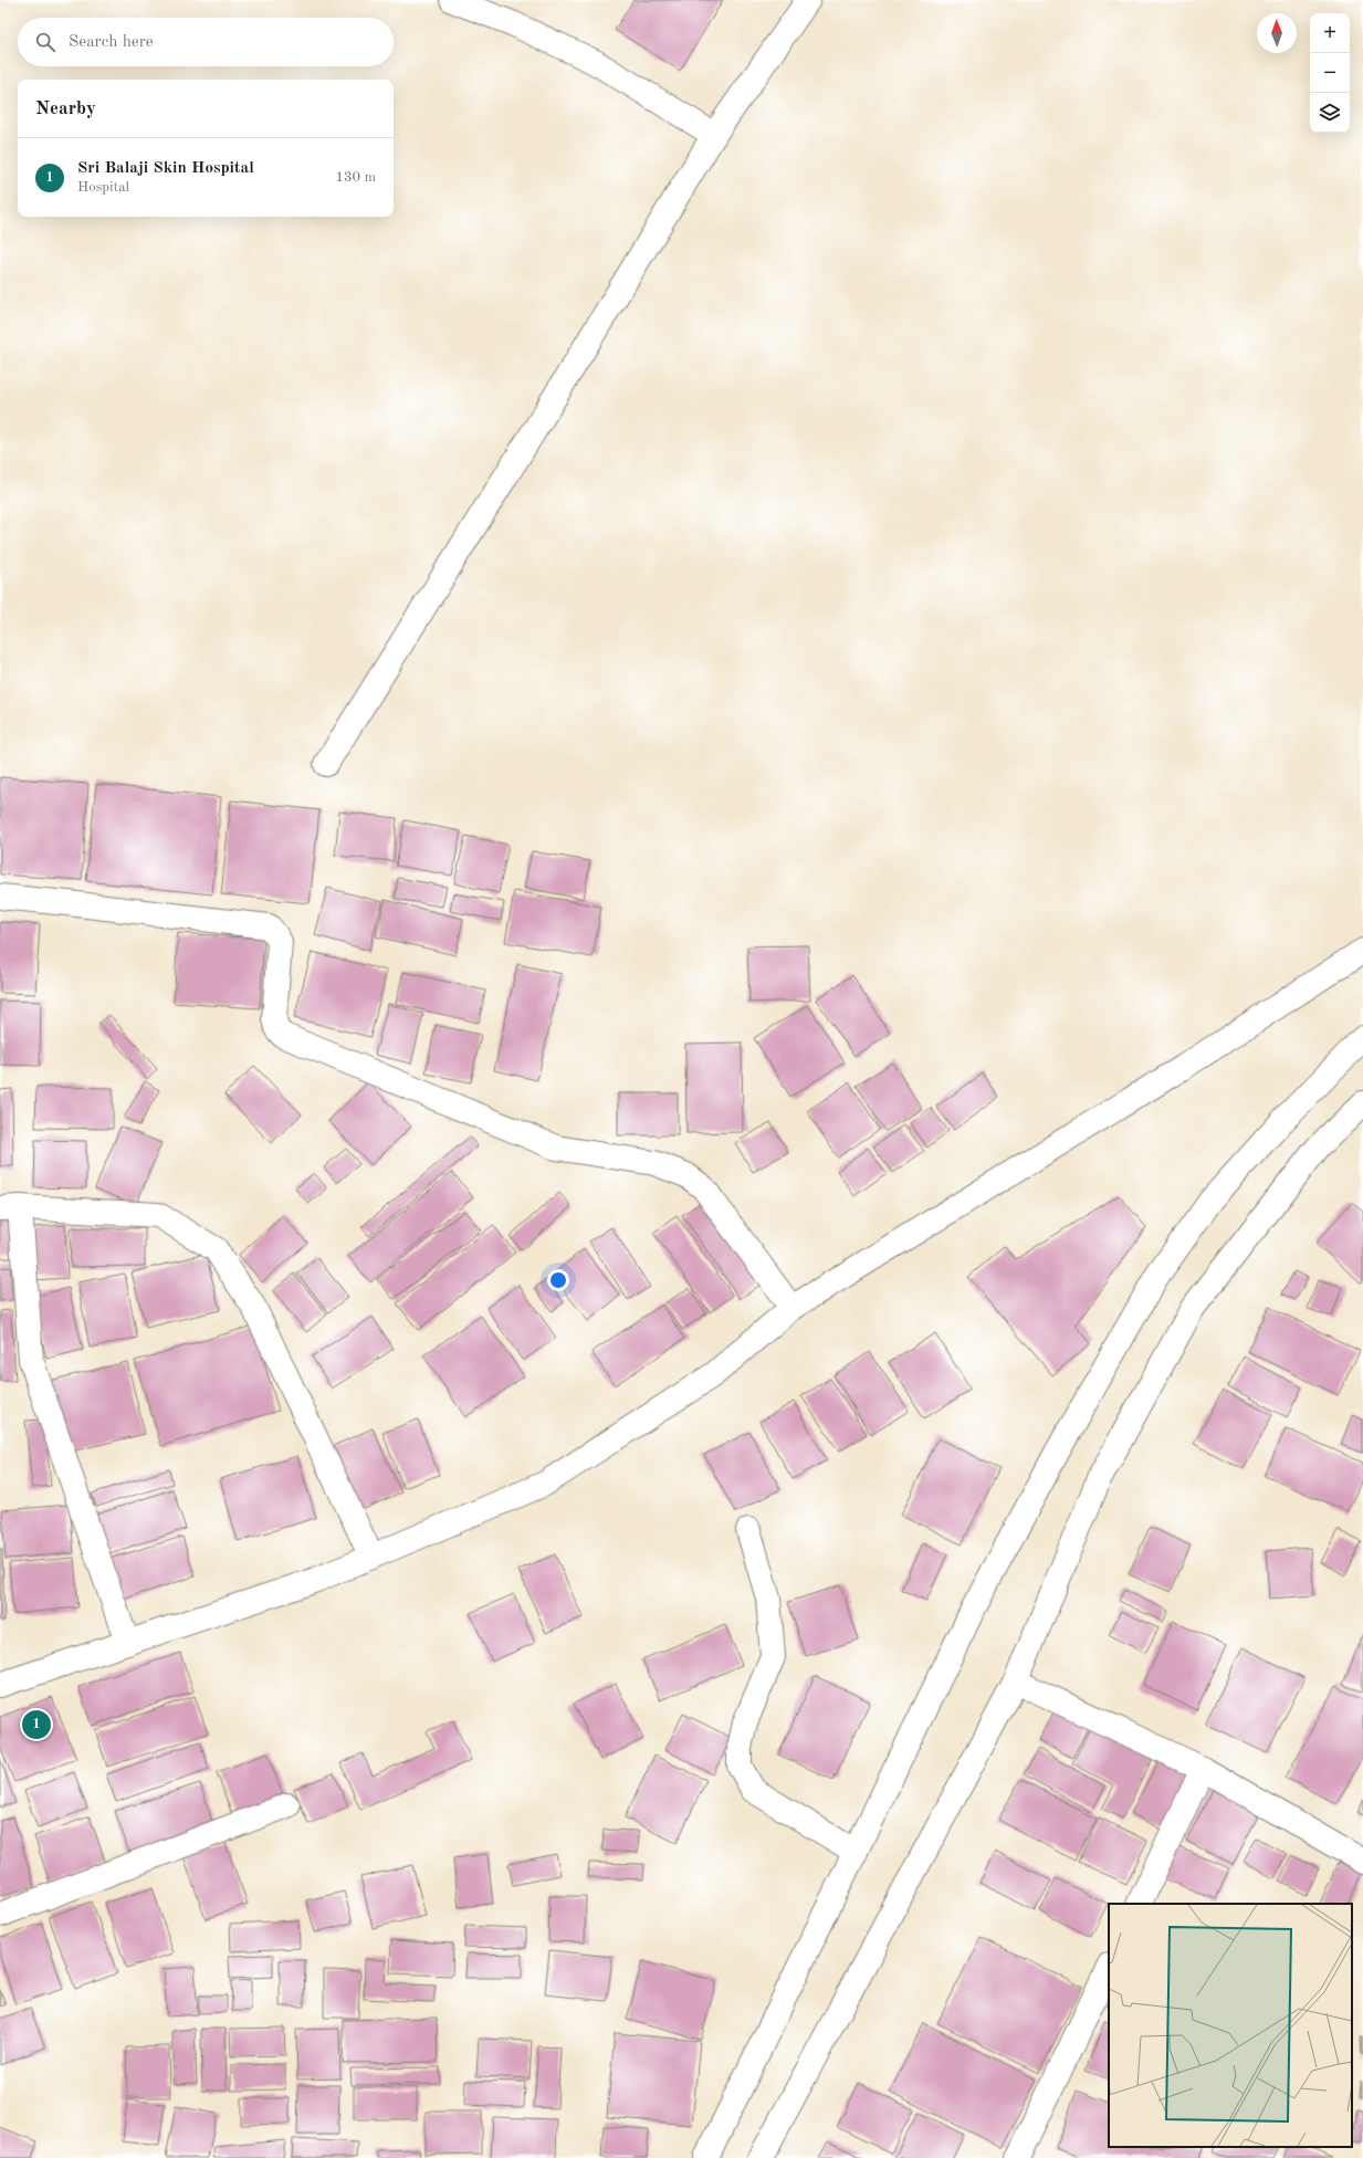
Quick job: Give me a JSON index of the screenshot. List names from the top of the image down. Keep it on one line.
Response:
{"north":"top","page":{"map_buttons":["+","−"],"search":"Search here","heading":"Nearby","list":[{"mark":"1","name":"Sri Balaji Skin Hospital","note":"Hospital","value":"130 m"}],"pins":"1"}}
